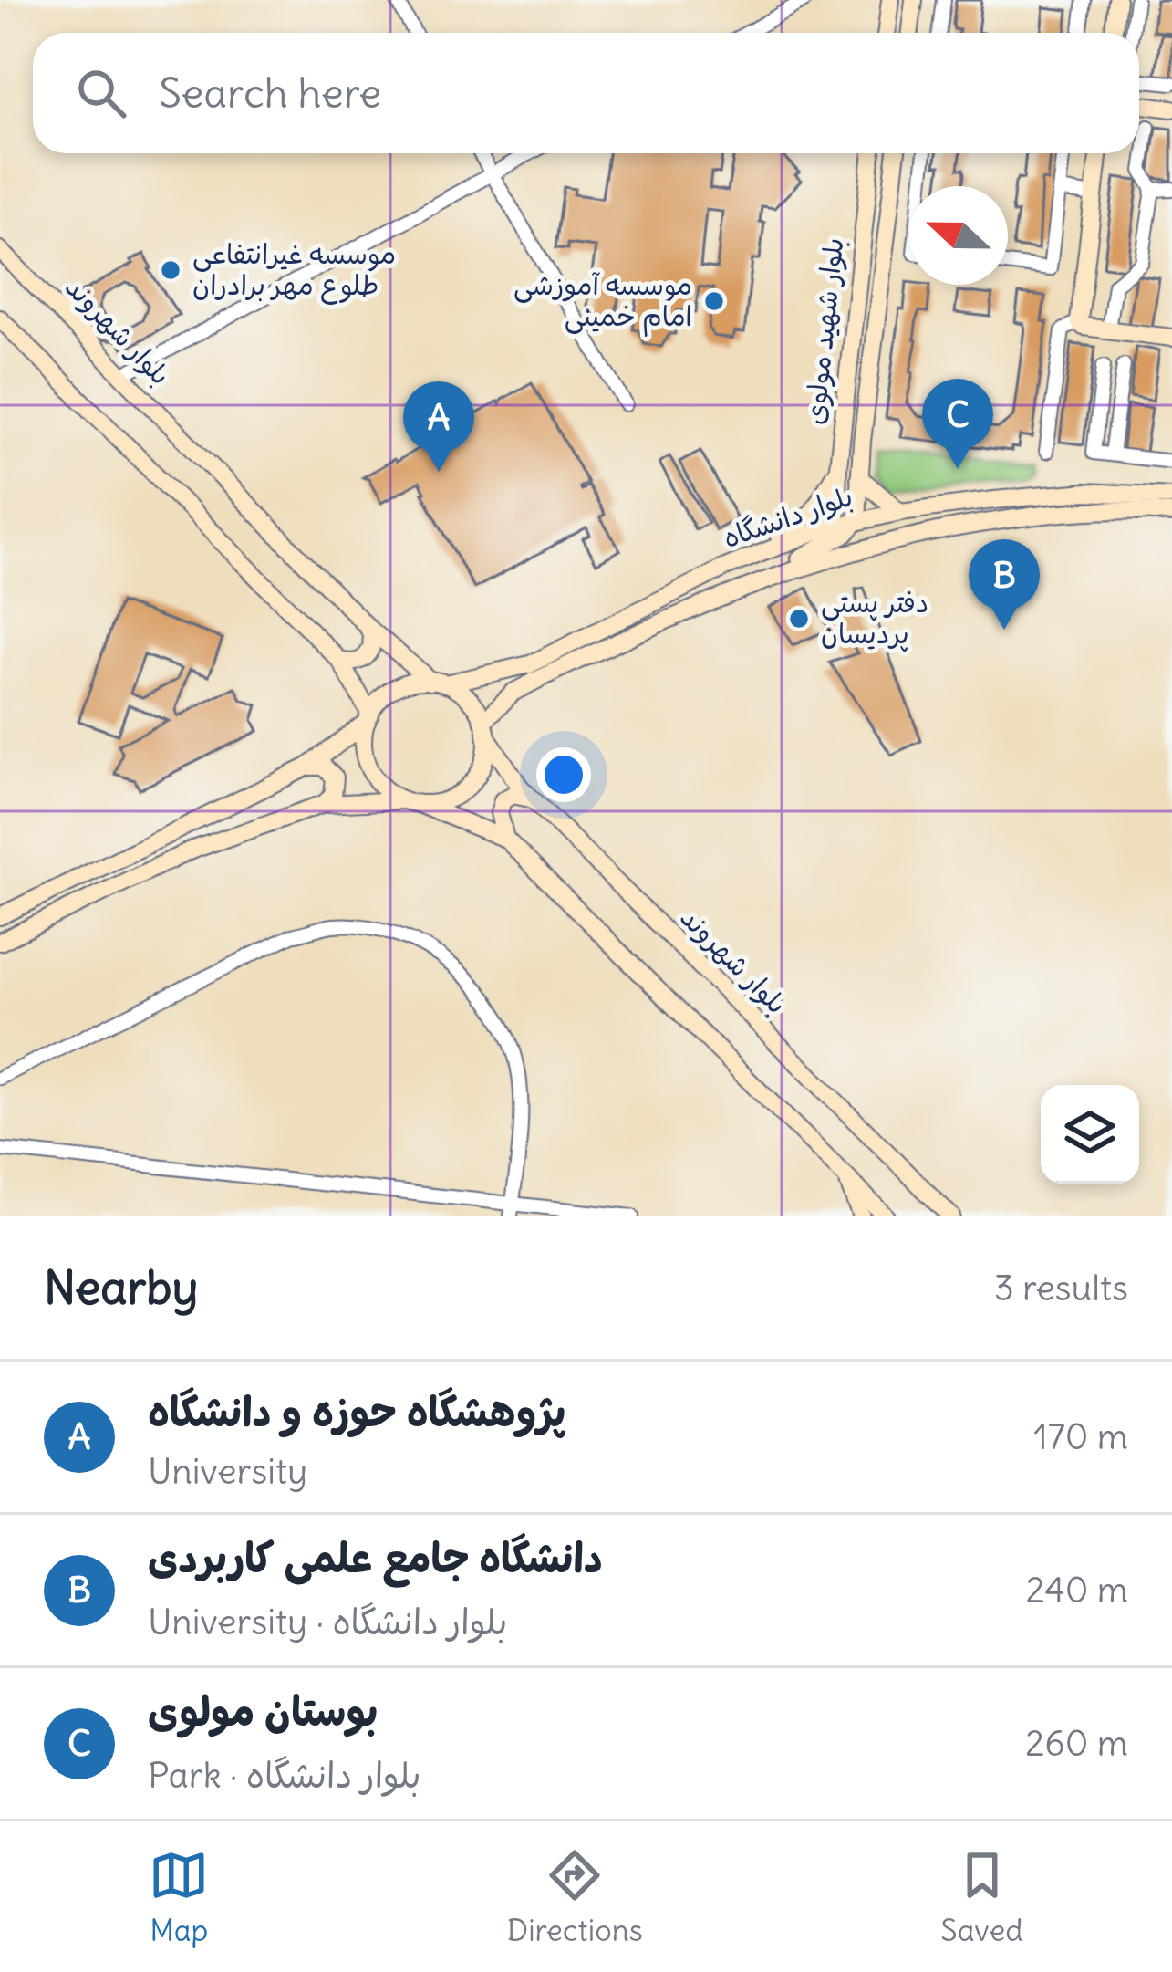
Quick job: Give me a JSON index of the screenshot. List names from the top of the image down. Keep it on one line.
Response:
{"streets":{"main road":["بلوار شهروند","بلوار شهید مولوی","بلوار دانشگاه"]},"crossings":[["بلوار شهروند","بلوار دانشگاه"],["بلوار شهید مولوی","بلوار دانشگاه"]],"places":["موسسه غیرانتفاعی طلوع مهر برادران","موسسه آموزشی امام خمینی","دفتر پستی پردیسان"],"north":"left","page":{"search":"Search here","pins":["C","A","B"],"heading":["Nearby","3 results"],"list":[{"mark":"A","name":"پژوهشگاه حوزه و دانشگاه","note":"University","value":"170 m"},{"mark":"B","name":"دانشگاه جامع علمی کاربردی","note":"University · بلوار دانشگاه","value":"240 m"},{"mark":"C","name":"بوستان مولوی","note":"Park · بلوار دانشگاه","value":"260 m"}],"nav":["Map","Directions","Saved"]}}
